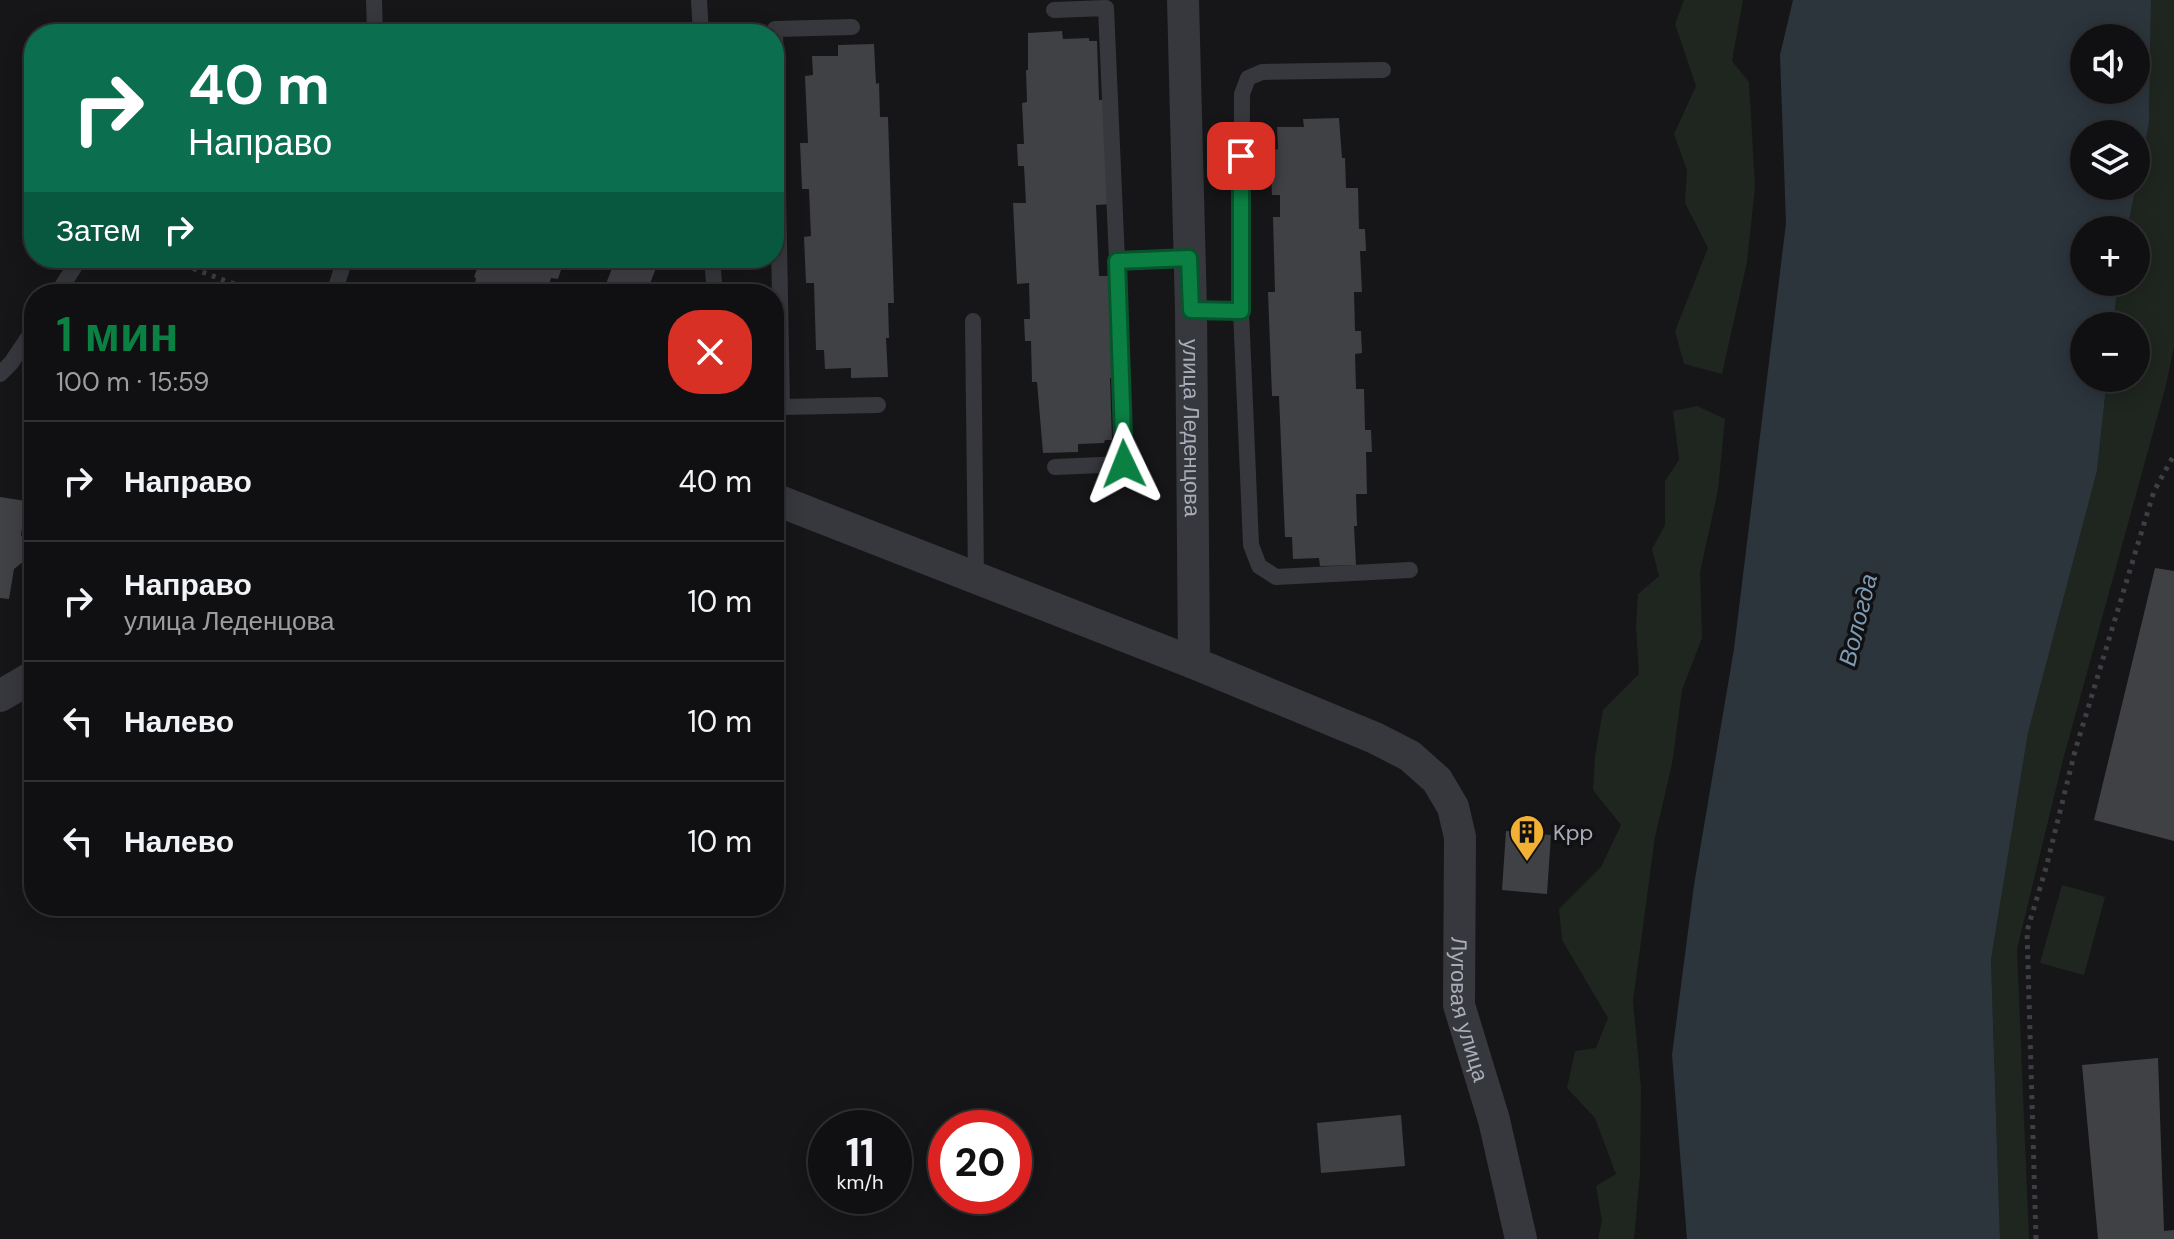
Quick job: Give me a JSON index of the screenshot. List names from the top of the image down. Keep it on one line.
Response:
{"streets":{"street":["улица Леденцова","Луговая улица"]},"crossings":[["улица Леденцова","Луговая улица"]],"water":["Вологда"],"places":{"building":["Kpp"]},"page":{"map_buttons":["+","−"],"turn":["40 m","Направо"],"then":"Затем","heading":["1 мин","100 m · 15:59"],"list":[{"name":"Направо","value":"40 m"},{"name":"Направо","note":"улица Леденцова","value":"10 m"},{"name":"Налево","value":"10 m"},{"name":"Налево","value":"10 m"}],"speed":"11 km/h","limit":"20"}}
